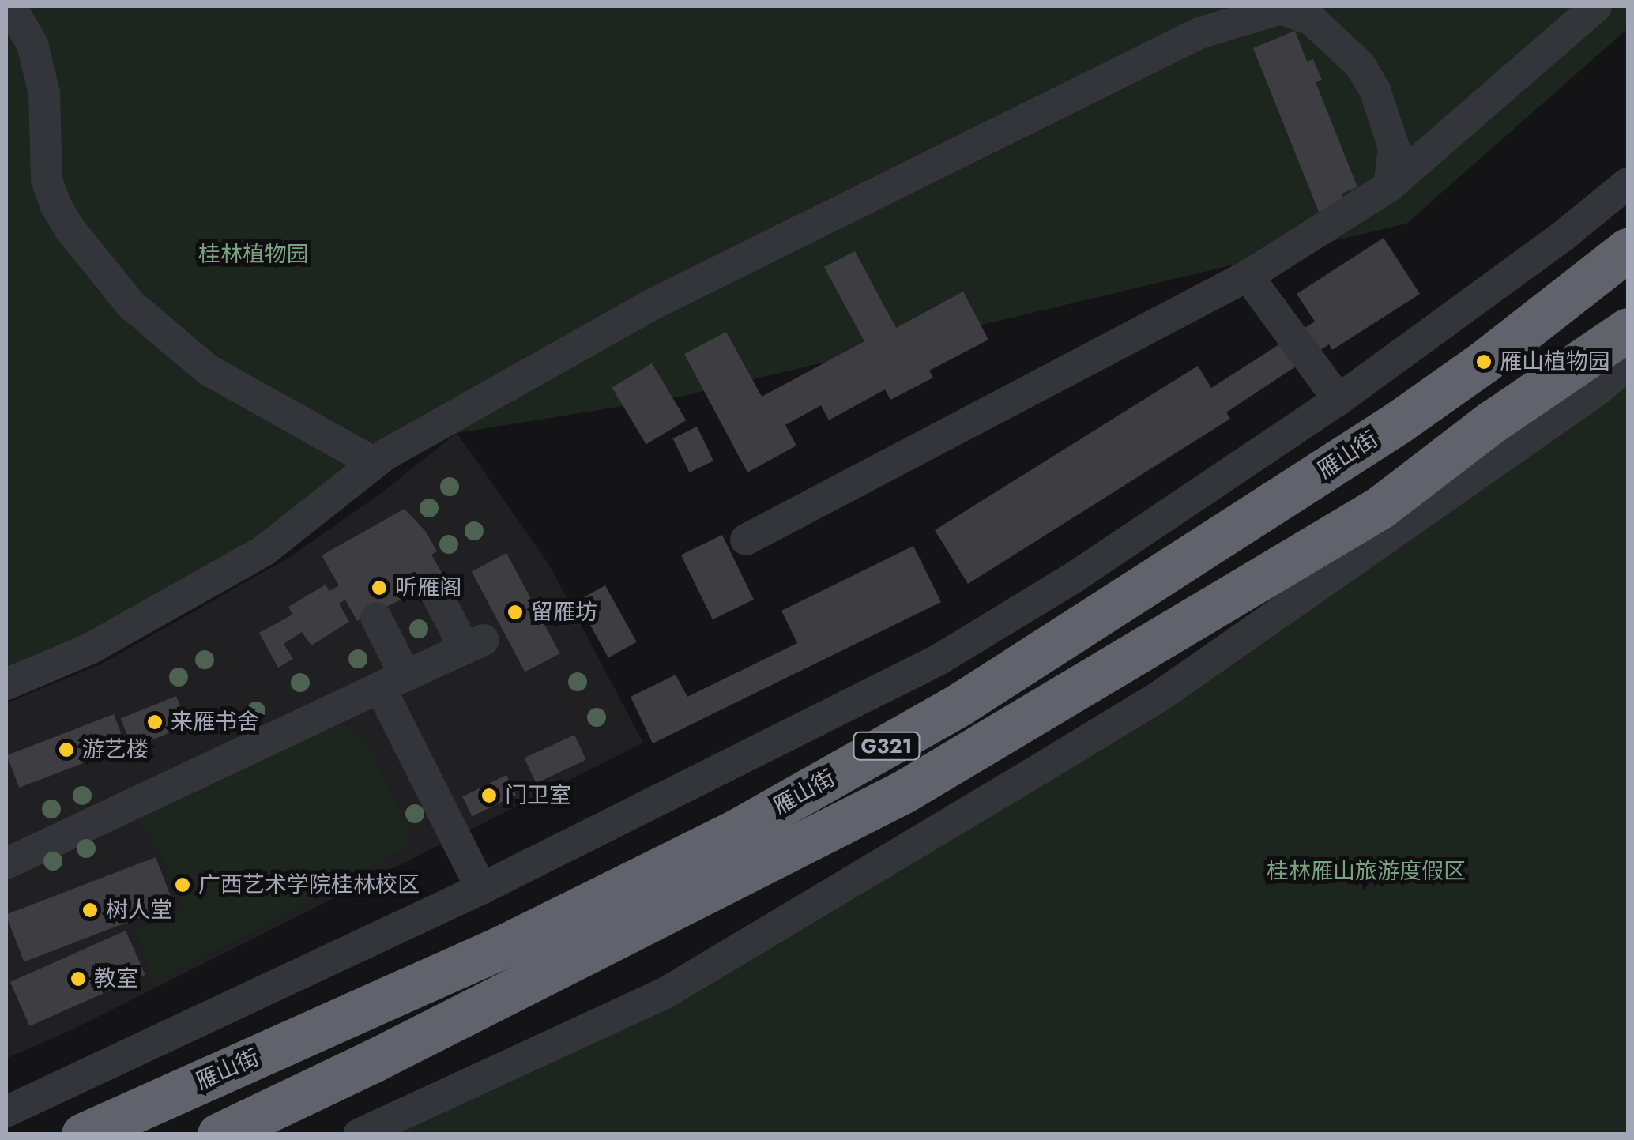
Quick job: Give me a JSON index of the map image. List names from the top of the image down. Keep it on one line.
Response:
{"streets":{"highway":["雁山街","G321"]},"parks":["桂林植物园","桂林雁山旅游度假区"],"places":["雁山植物园","听雁阁","留雁坊","来雁书舍","游艺楼","门卫室","广西艺术学院桂林校区","树人堂","教室"]}
